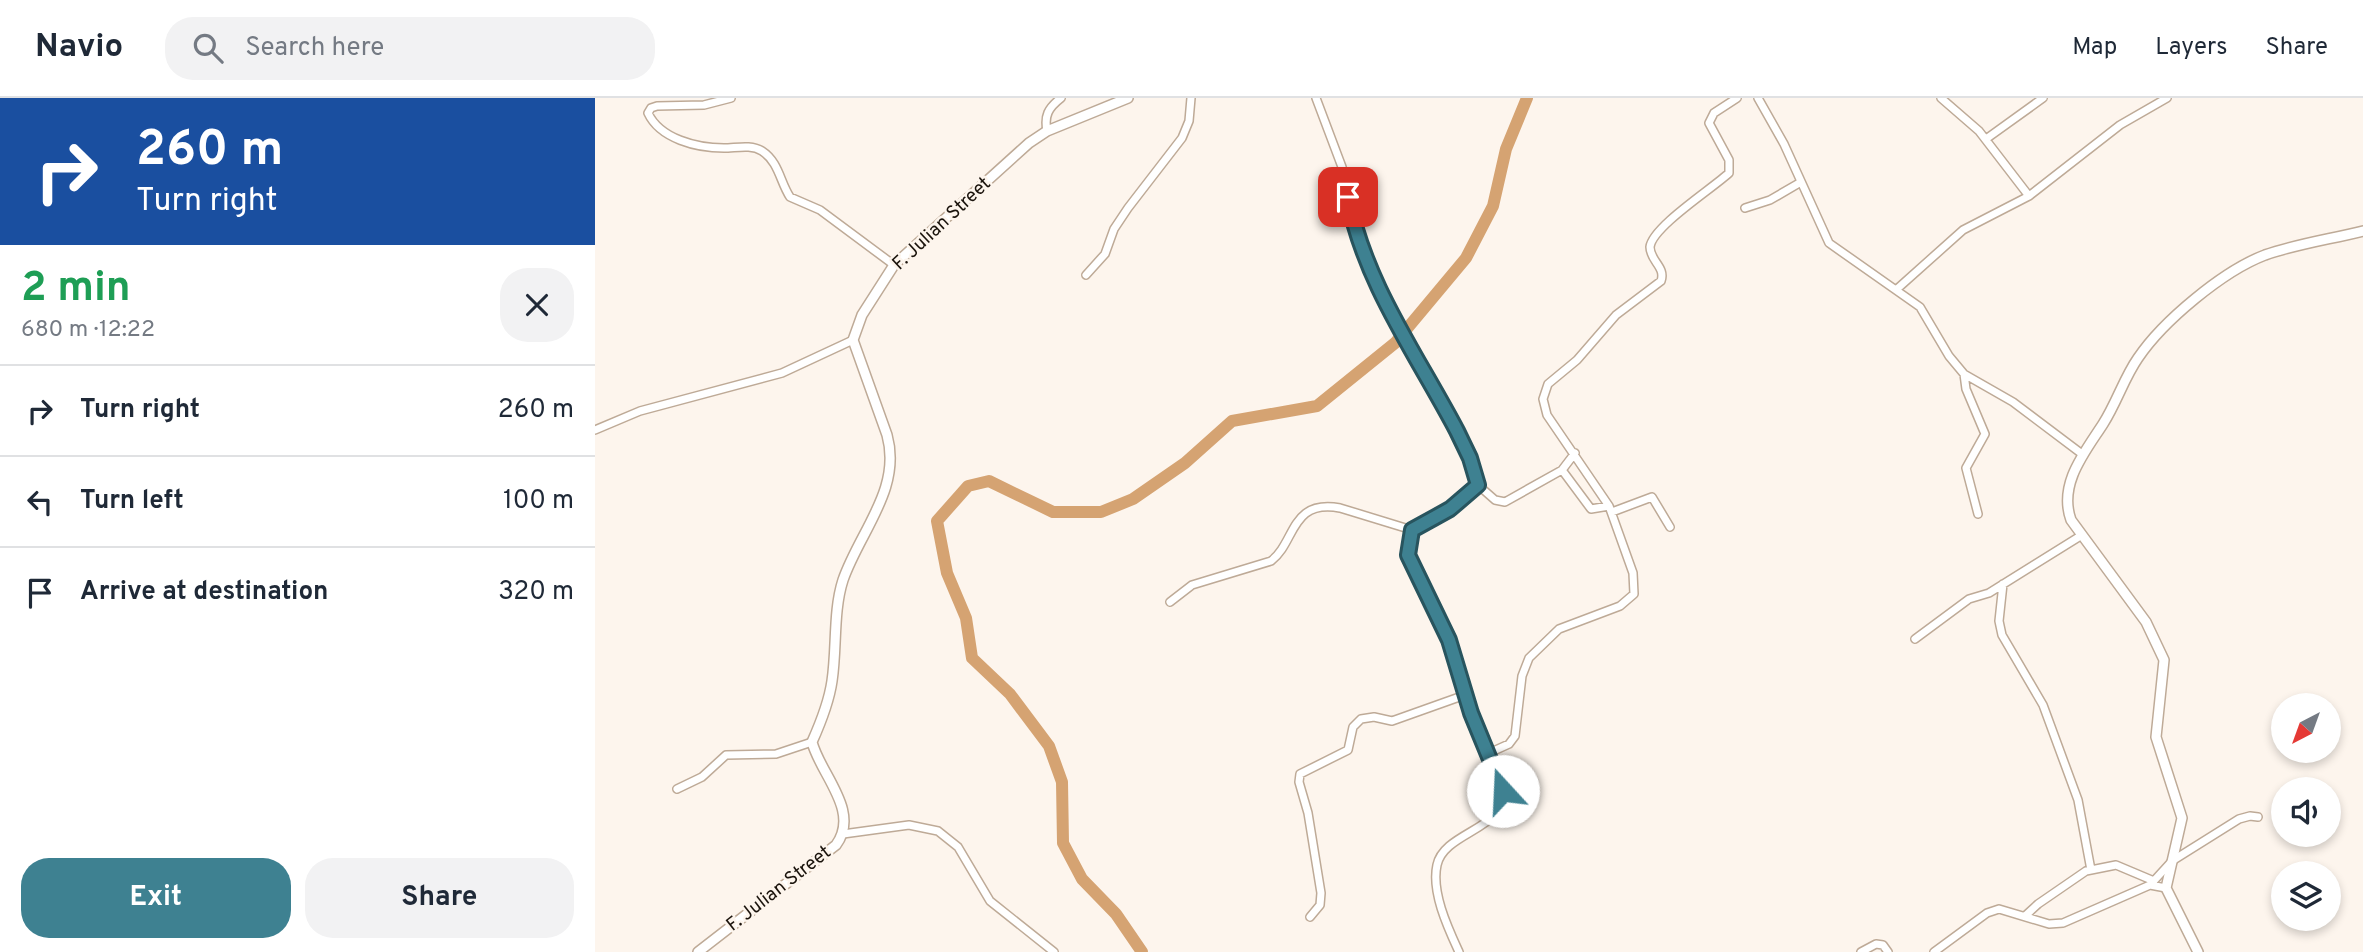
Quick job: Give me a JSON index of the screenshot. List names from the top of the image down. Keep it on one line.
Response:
{"streets":{"street":["F. Julian Street"]},"north":"bottom left","page":{"header":"Navio","search":"Search here","nav":["Map","Layers","Share"],"turn":["260 m","Turn right"],"heading":["2 min","680 m · 12:22"],"list":[{"name":"Turn right","value":"260 m"},{"name":"Turn left","value":"100 m"},{"name":"Arrive at destination","value":"320 m"}],"buttons":["Exit","Share"]}}
